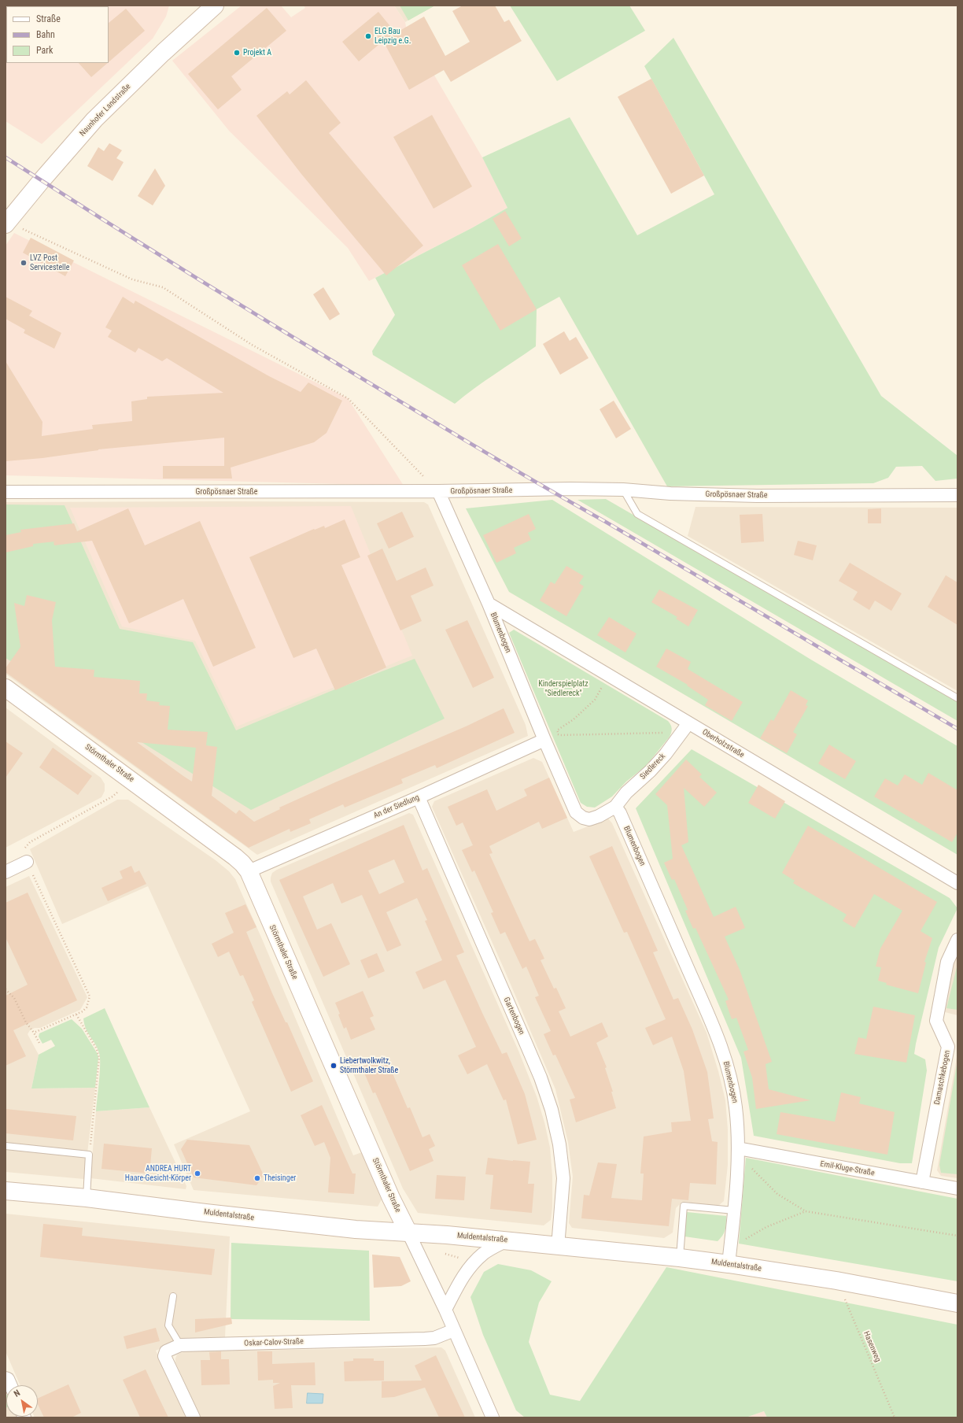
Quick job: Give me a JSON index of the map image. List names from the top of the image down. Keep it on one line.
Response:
{"streets":{"street":["Naunhofer Landstraße","Großpösnaer Straße","Blumenbogen","Oberholzstraße","Störmthaler Straße","Siedlereck","An der Siedlung","Gartenbogen","Damaschkebogen","Emil-Kluge-Straße","Muldentalstraße","Oskar-Calov-Straße"],"path":["Hasenweg"]},"crossings":[["Großpösnaer Straße","Blumenbogen"],["Blumenbogen","Oberholzstraße"],["Blumenbogen","Siedlereck"],["Blumenbogen","An der Siedlung"],["Blumenbogen","Emil-Kluge-Straße"],["Blumenbogen","Muldentalstraße"],["Oberholzstraße","Siedlereck"],["Störmthaler Straße","An der Siedlung"],["Störmthaler Straße","Muldentalstraße"],["Störmthaler Straße","Oskar-Calov-Straße"],["An der Siedlung","Gartenbogen"],["Gartenbogen","Muldentalstraße"],["Damaschkebogen","Emil-Kluge-Straße"],["Muldentalstraße","Hasenweg"]],"parks":["Kinderspielplatz \"Siedlereck\""],"places":["ELG Bau Leipzig e.G.","Projekt A","LVZ Post Servicestelle","Liebertwolkwitz, Störmthaler Straße","ANDREA HURT Haare-Gesicht-Körper","Theisinger"],"legend":["Straße","Bahn","Park"],"north":"top left"}
